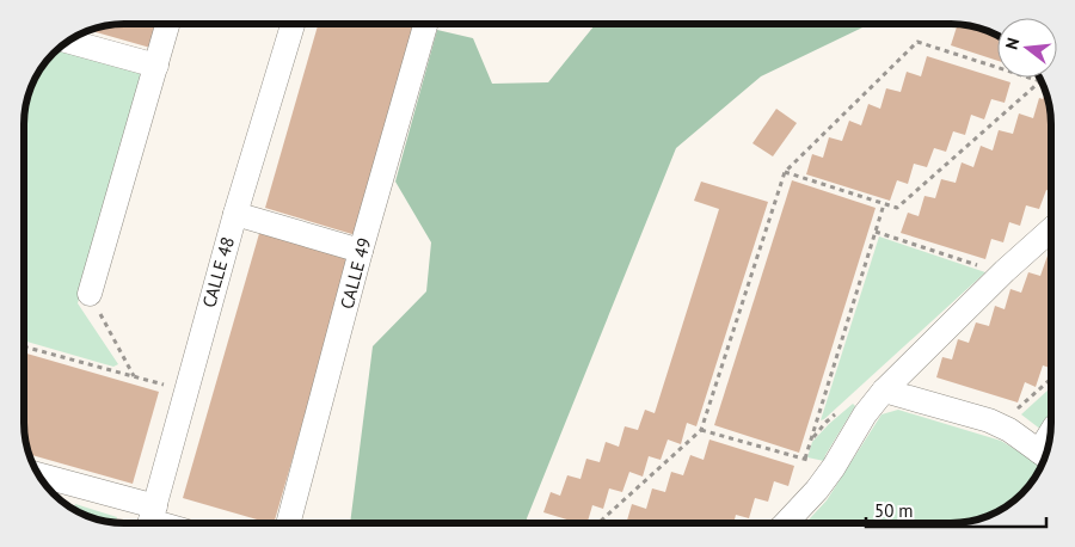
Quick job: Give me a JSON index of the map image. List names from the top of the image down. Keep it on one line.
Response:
{"streets":{"street":["CALLE 48","CALLE 49"]},"scale_bar":"50 m","north":"left"}
